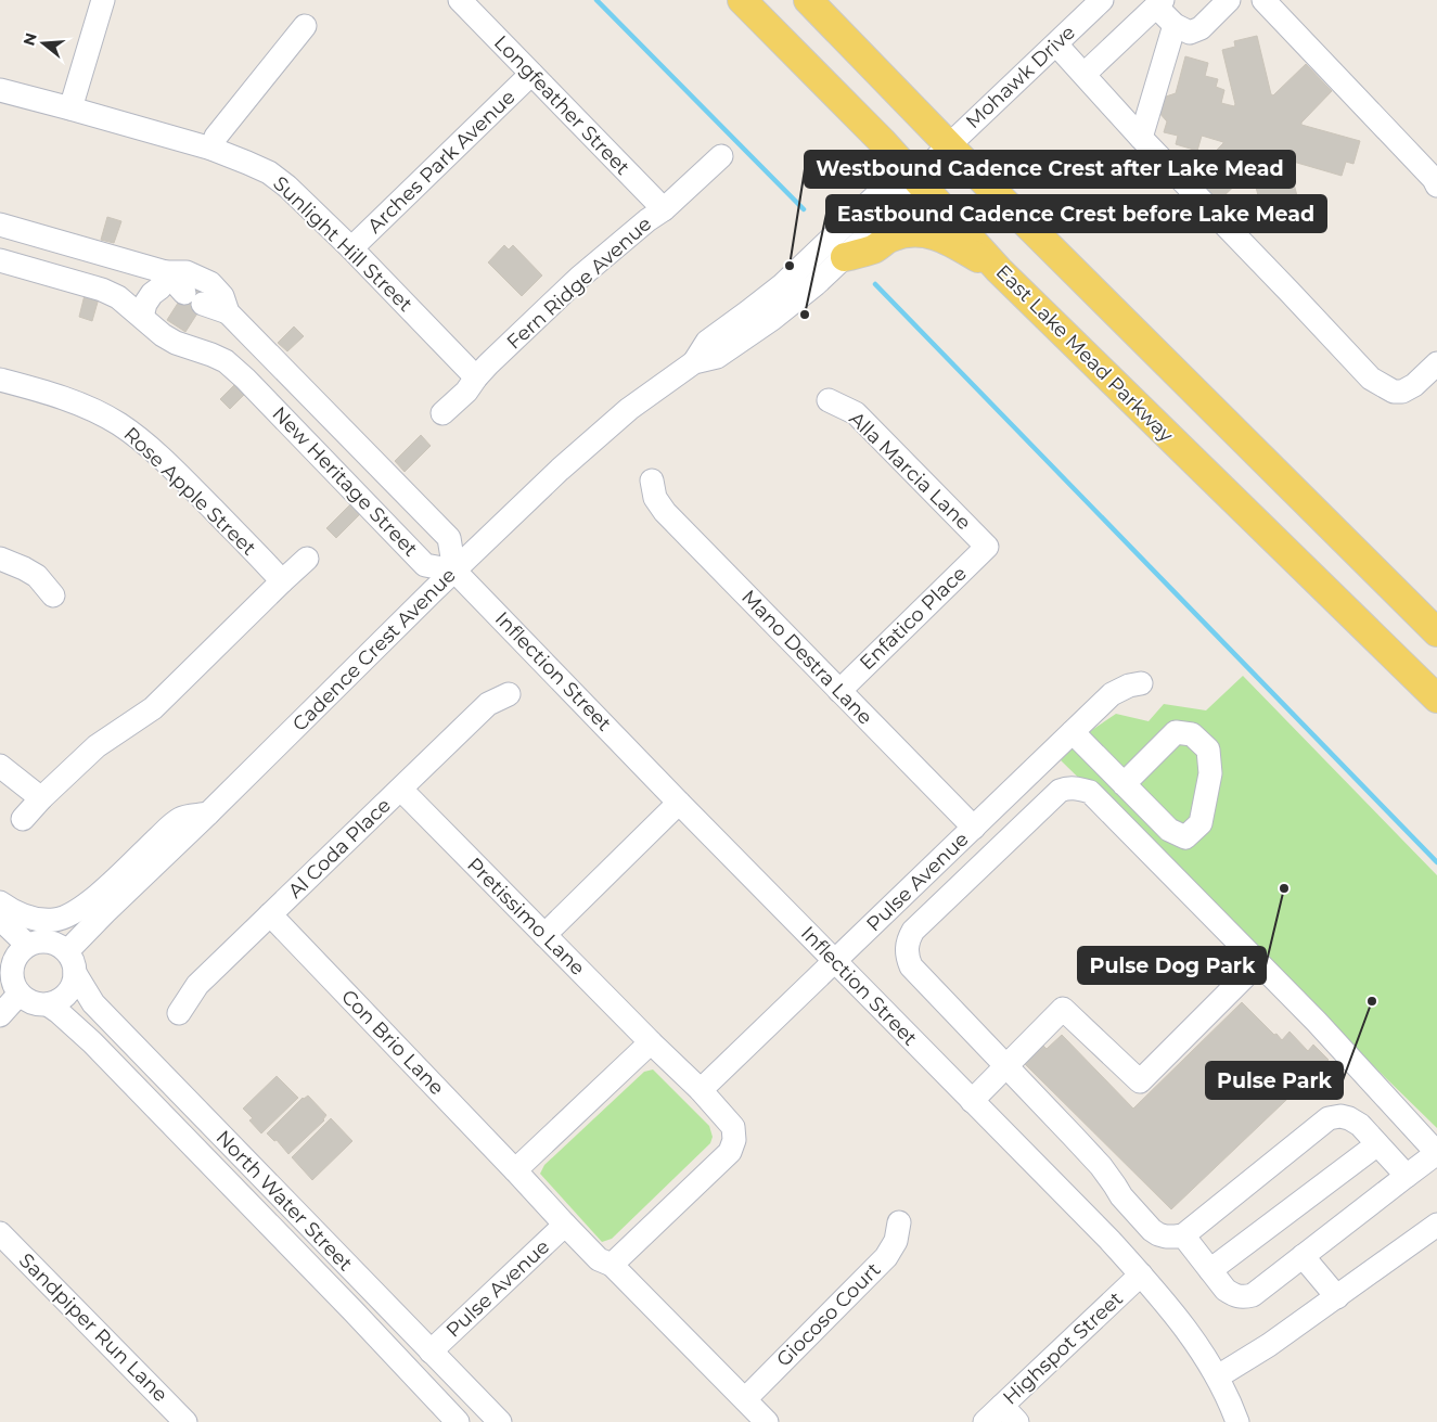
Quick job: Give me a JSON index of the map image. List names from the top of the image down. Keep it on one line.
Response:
{"streets":{"main road":["East Lake Mead Parkway"],"street":["Mohawk Drive","Longfeather Street","Arches Park Avenue","Sunlight Hill Street","Fern Ridge Avenue","Alla Marcia Lane","New Heritage Street","Rose Apple Street","Enfatico Place","Cadence Crest Avenue","Mano Destra Lane","Inflection Street","Al Coda Place","Pulse Avenue","Pretissimo Lane","Con Brio Lane","North Water Street","Giocoso Court","Sandpiper Run Lane","Highspot Street"]},"crossings":[["Mohawk Drive","East Lake Mead Parkway"],["Mohawk Drive","Cadence Crest Avenue"],["Longfeather Street","Arches Park Avenue"],["Longfeather Street","Fern Ridge Avenue"],["Arches Park Avenue","Sunlight Hill Street"],["Sunlight Hill Street","Fern Ridge Avenue"],["East Lake Mead Parkway","Cadence Crest Avenue"],["Alla Marcia Lane","Enfatico Place"],["New Heritage Street","Cadence Crest Avenue"],["New Heritage Street","Inflection Street"],["Enfatico Place","Mano Destra Lane"],["Cadence Crest Avenue","Inflection Street"],["Cadence Crest Avenue","North Water Street"],["Mano Destra Lane","Pulse Avenue"],["Inflection Street","Pulse Avenue"],["Inflection Street","Highspot Street"],["Al Coda Place","Pretissimo Lane"],["Al Coda Place","Con Brio Lane"],["Pulse Avenue","Con Brio Lane"],["Pulse Avenue","North Water Street"],["Pulse Avenue","Giocoso Court"]],"places":["Westbound Cadence Crest after Lake Mead","Eastbound Cadence Crest before Lake Mead","Pulse Dog Park","Pulse Park"],"north":"left"}
